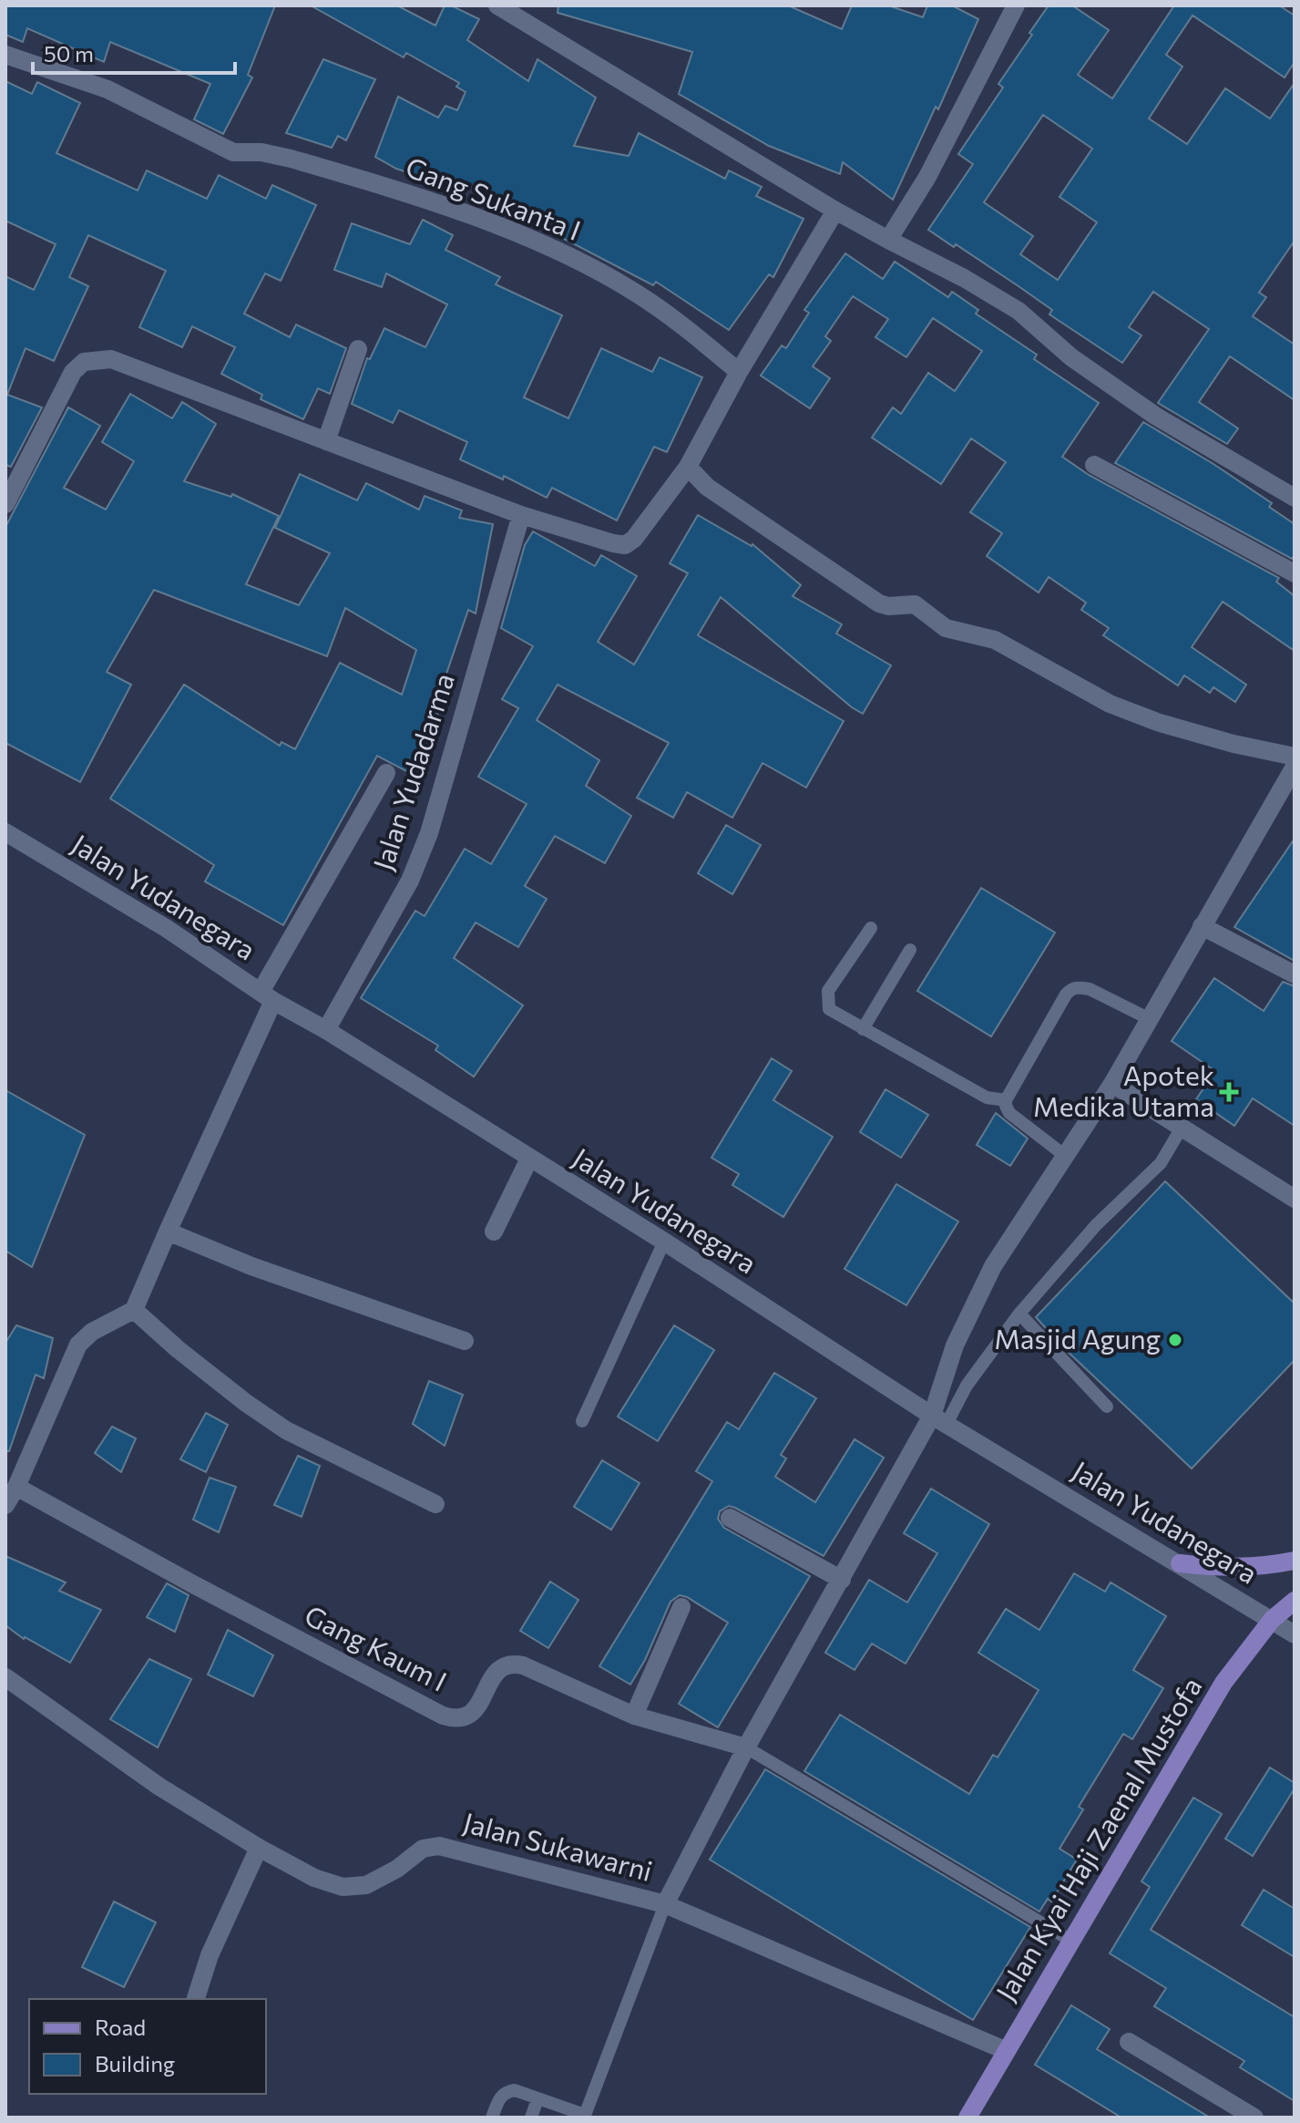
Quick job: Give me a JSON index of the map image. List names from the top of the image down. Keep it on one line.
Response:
{"streets":{"main road":["Jalan Kyai Haji Zaenal Mustofa"],"street":["Gang Sukanta I","Jalan Yudadarma","Jalan Yudanegara","Gang Kaum I","Jalan Sukawarni"]},"crossings":[["Jalan Yudadarma","Jalan Yudanegara"],["Jalan Yudanegara","Jalan Kyai Haji Zaenal Mustofa"],["Jalan Kyai Haji Zaenal Mustofa","Jalan Sukawarni"]],"places":{"health":["Apotek Medika Utama"],"other":["Masjid Agung"]},"legend":["Road","Building"],"scale_bar":"50 m"}
